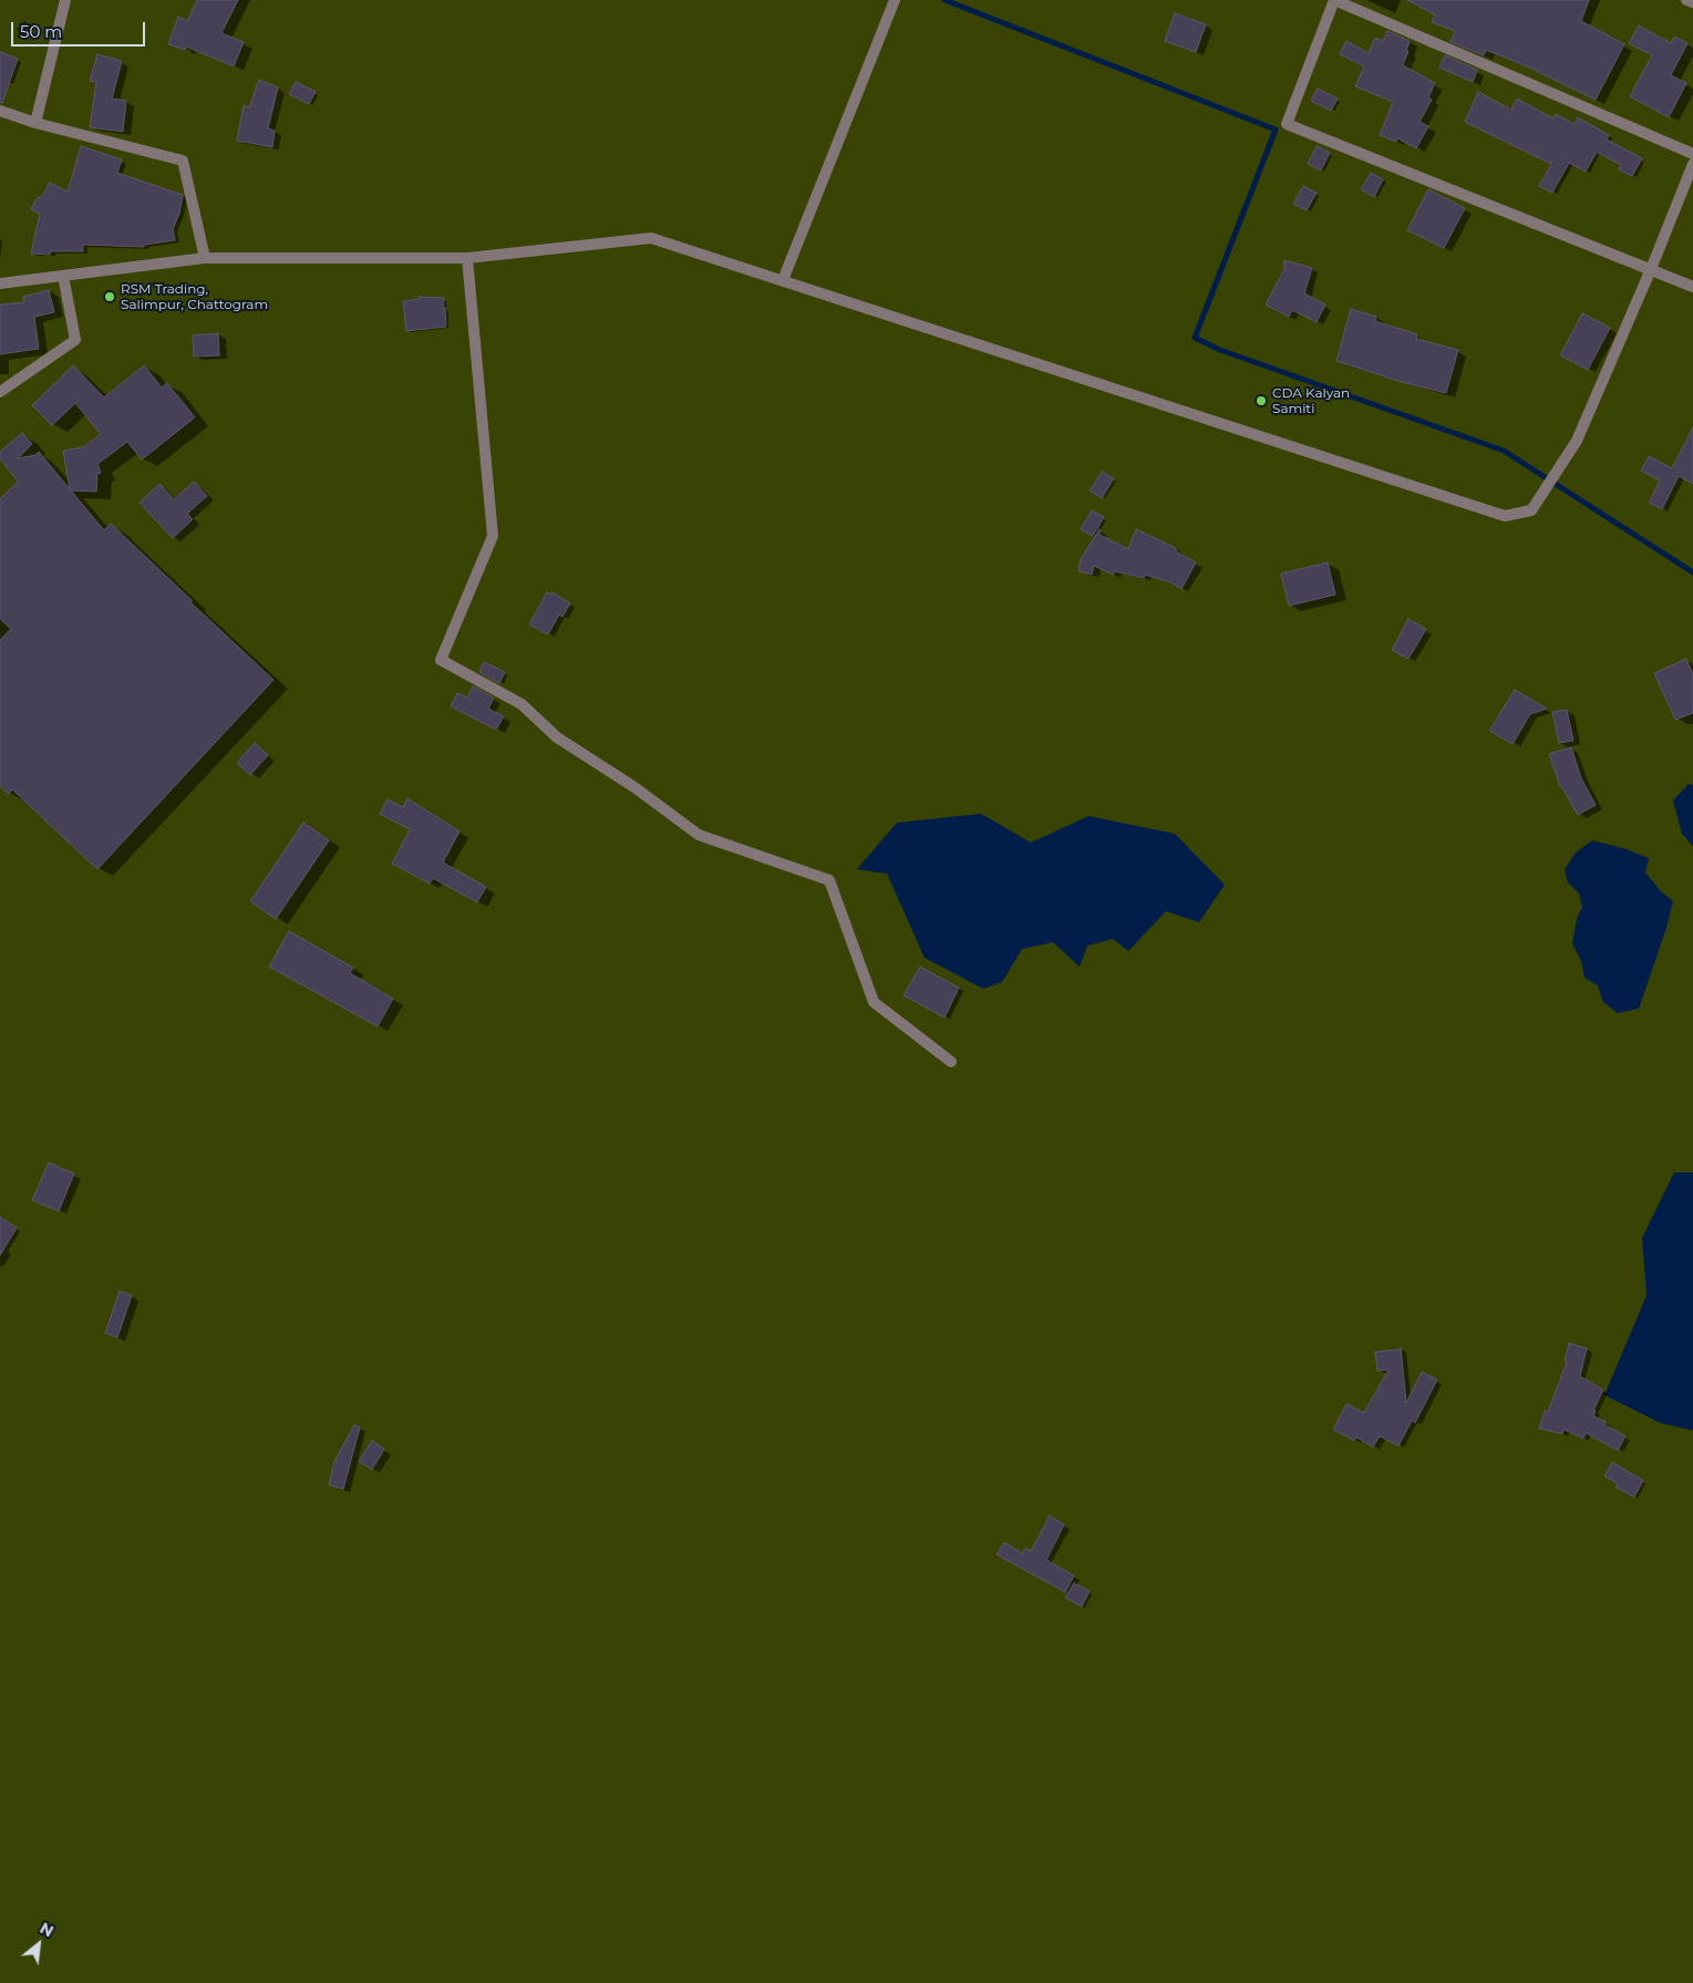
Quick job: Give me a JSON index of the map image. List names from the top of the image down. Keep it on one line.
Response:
{"places":["RSM Trading, Salimpur, Chattogram","CDA Kalyan Samiti"],"scale_bar":"50 m","north":"top right"}
